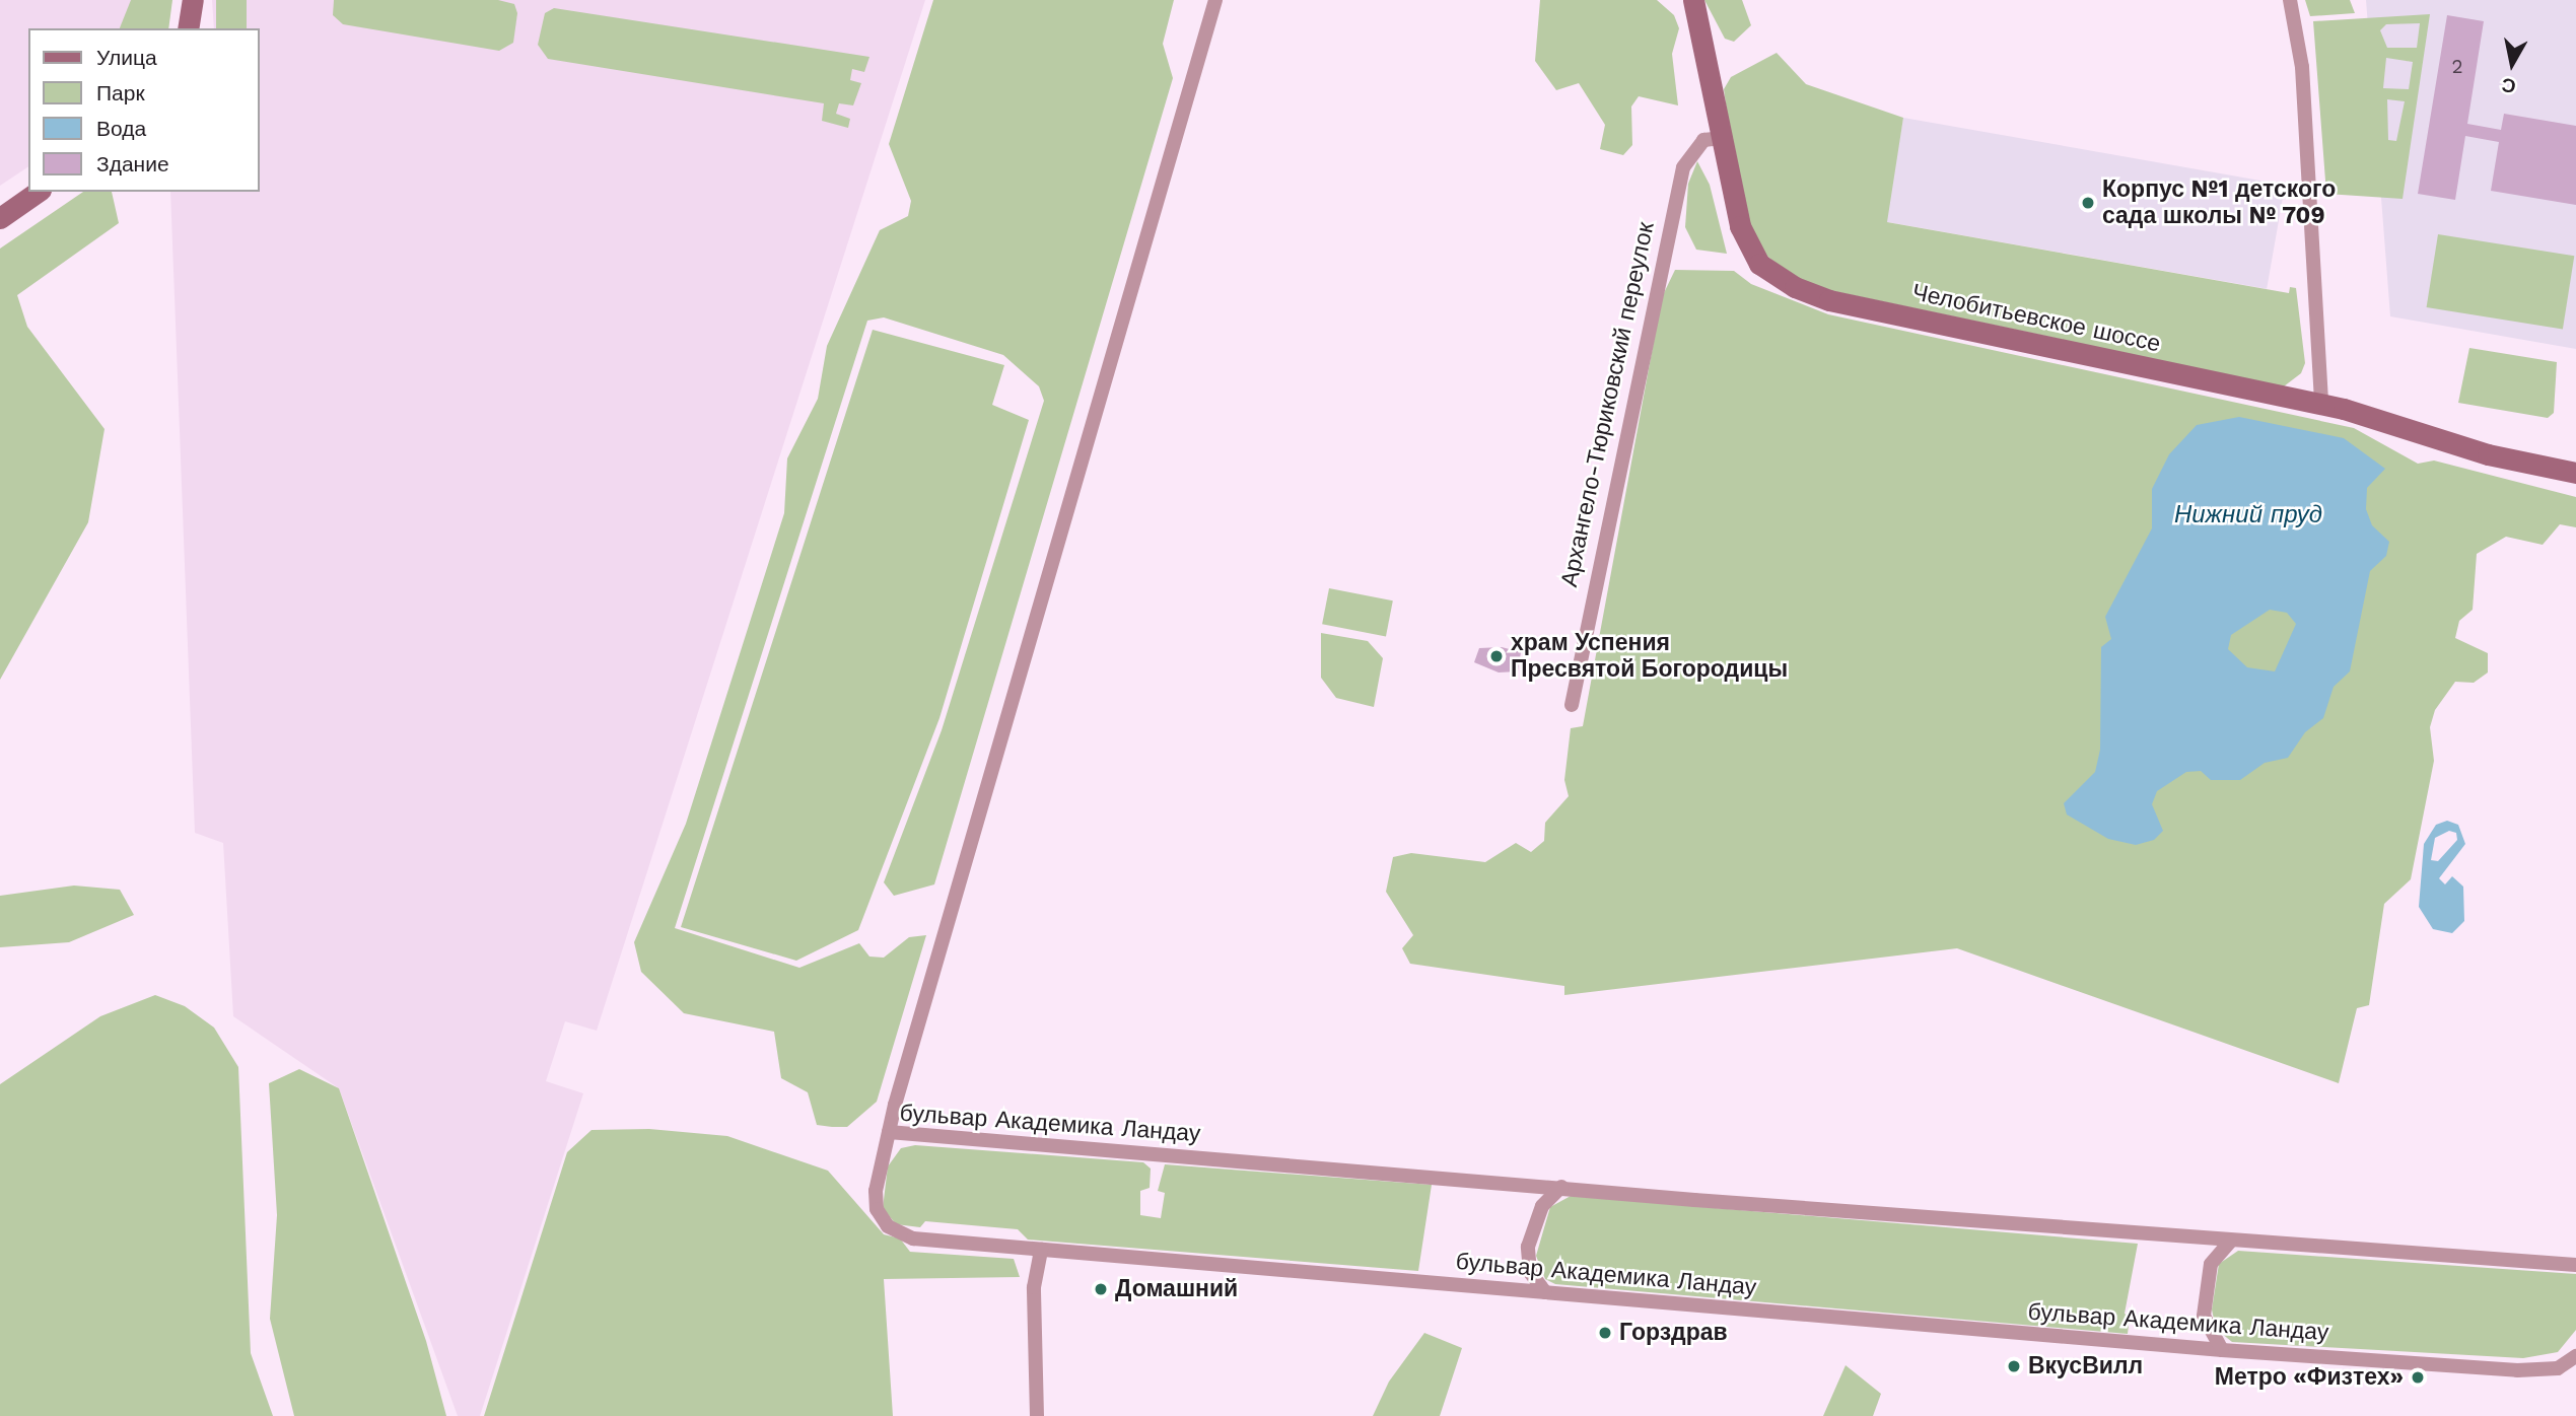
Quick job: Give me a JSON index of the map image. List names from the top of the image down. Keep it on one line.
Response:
{"streets":{"street":["Челобитьевское шоссе","Архангело-Тюриковский переулок","бульвар Академика Ландау"]},"crossings":[["Челобитьевское шоссе","Архангело-Тюриковский переулок"]],"water":["Нижний пруд"],"places":["Корпус №1 детского сада школы № 709","храм Успения Пресвятой Богородицы","Домашний","Горздрав","ВкусВилл","Метро «Физтех»"],"house_numbers":["2"],"legend":["Улица","Парк","Вода","Здание"],"north":"bottom"}
